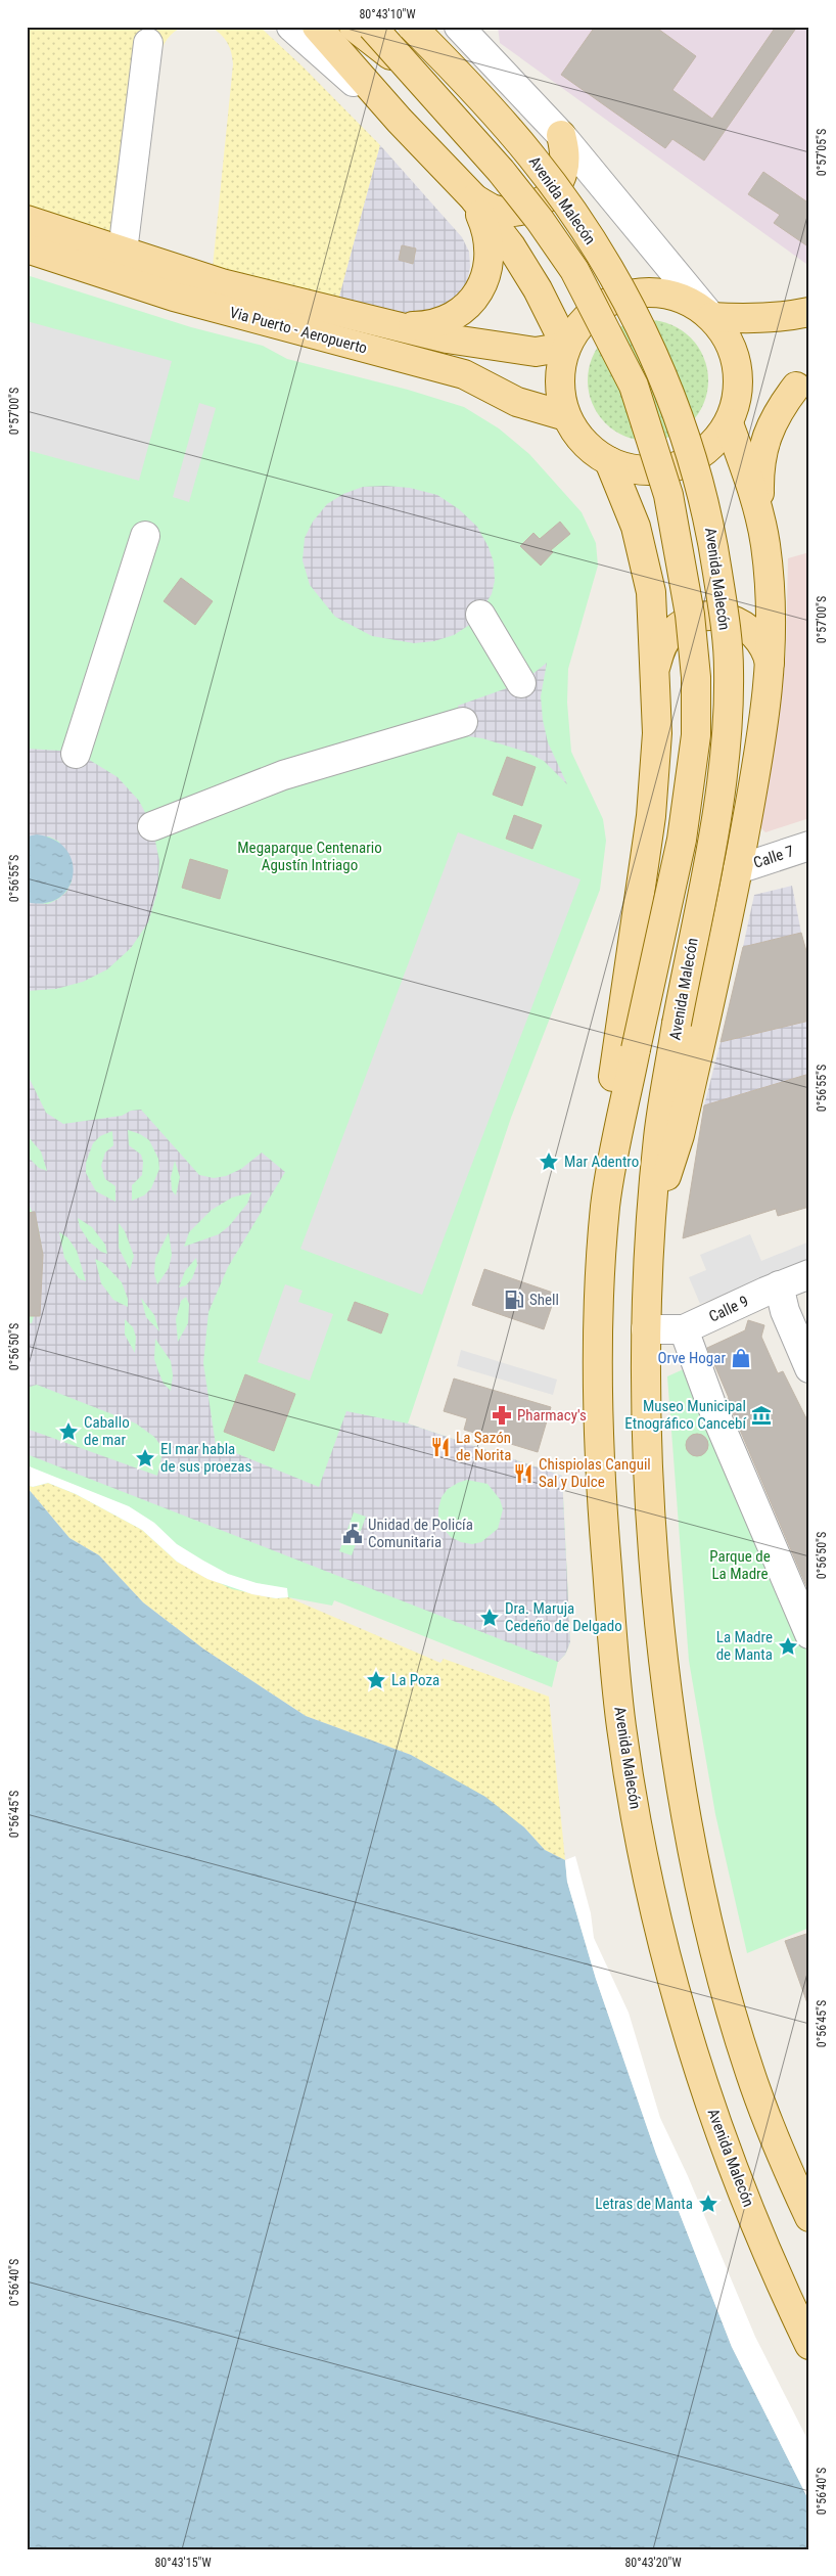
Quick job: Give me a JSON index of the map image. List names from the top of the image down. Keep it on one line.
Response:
{"streets":{"main road":["Avenida Malecón","Via Puerto - Aeropuerto"],"street":["Calle 7","Calle 9"]},"crossings":[["Avenida Malecón","Via Puerto - Aeropuerto"],["Avenida Malecón","Calle 7"],["Avenida Malecón","Calle 9"]],"parks":["Megaparque Centenario Agustín Intriago","Parque de La Madre"],"places":{"place":["Mar Adentro","Caballo de mar","El mar habla de sus proezas","Dra. Maruja Cedeño de Delgado","La Madre de Manta","La Poza","Letras de Manta"],"fuel station":["Shell"],"shop":["Orve Hogar"],"pharmacy":["Pharmacy's"],"museum":["Museo Municipal Etnográfico Cancebí"],"restaurant":["La Sazón de Norita","Chispiolas Canguil Sal y Dulce"],"public building":["Unidad de Policía Comunitaria"]},"coordinates":["80°43'10\"W","0°57'05\"S","0°57'00\"S","0°56'55\"S","0°56'50\"S","0°56'45\"S","0°56'40\"S","80°43'15\"W","80°43'20\"W"]}
